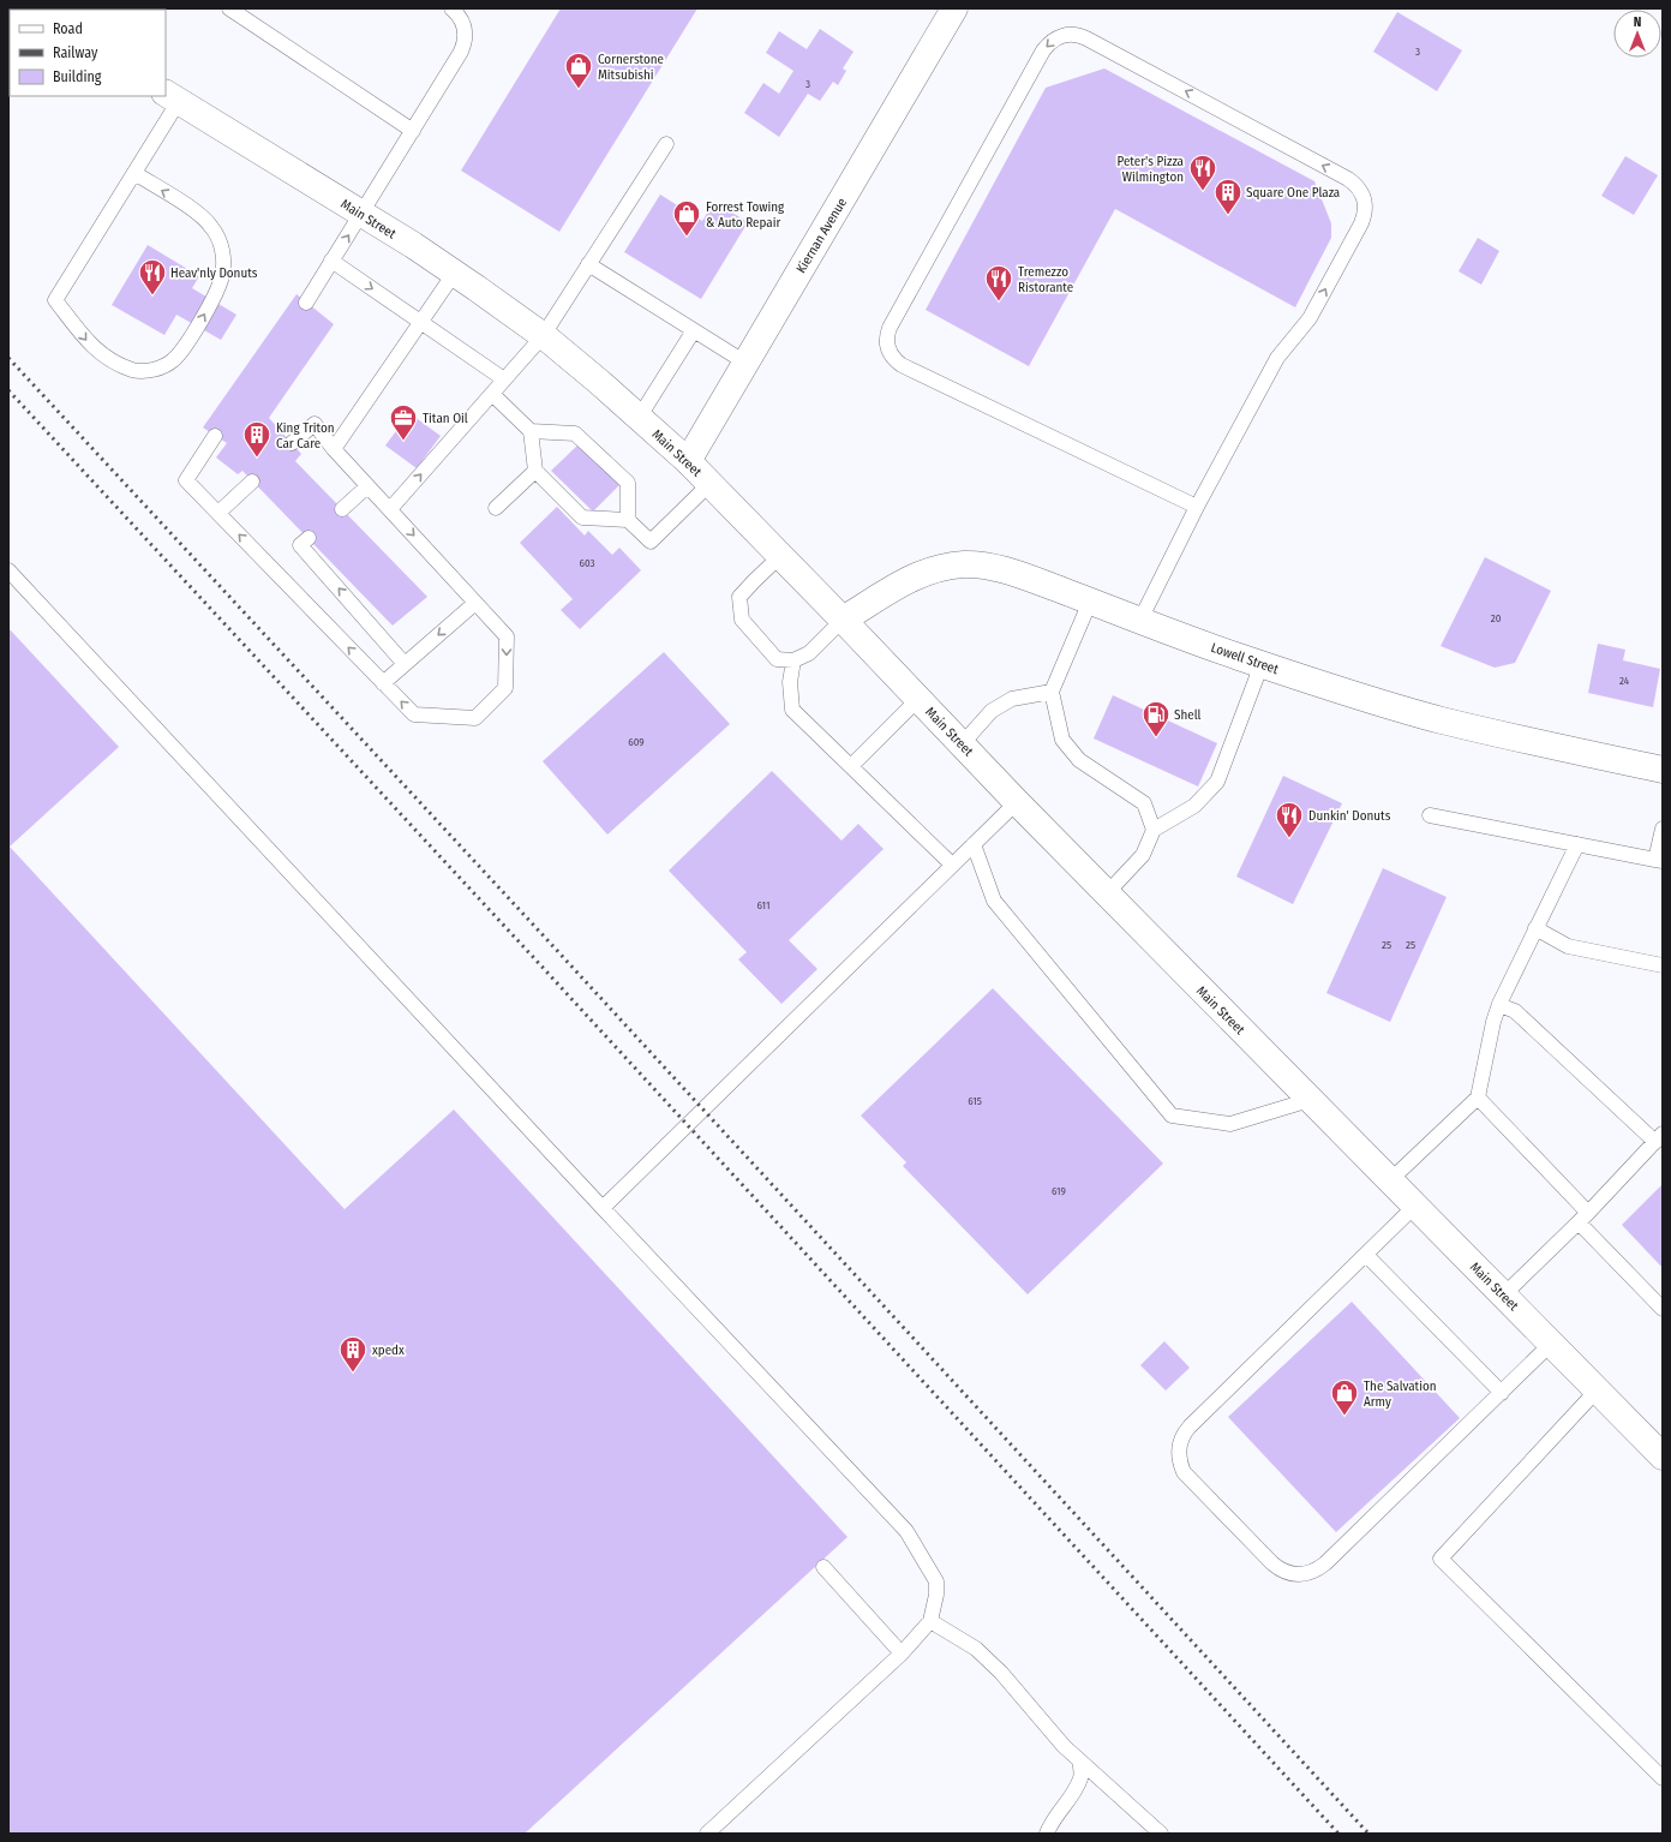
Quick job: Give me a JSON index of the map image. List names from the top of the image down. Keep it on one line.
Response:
{"streets":{"main road":["Main Street","Kiernan Avenue","Lowell Street"]},"crossings":[["Main Street","Kiernan Avenue"],["Main Street","Lowell Street"]],"places":{"shop":["Cornerstone Mitsubishi","Forrest Towing & Auto Repair","The Salvation Army"],"restaurant":["Peter's Pizza Wilmington","Heav'nly Donuts","Tremezzo Ristorante","Dunkin' Donuts"],"building":["Square One Plaza","King Triton Car Care","xpedx"],"office":["Titan Oil"],"fuel station":["Shell"]},"house_numbers":["3","3","603","20","24","609","611","25","25","615","619"],"legend":["Road","Railway","Building"],"north":"top"}
